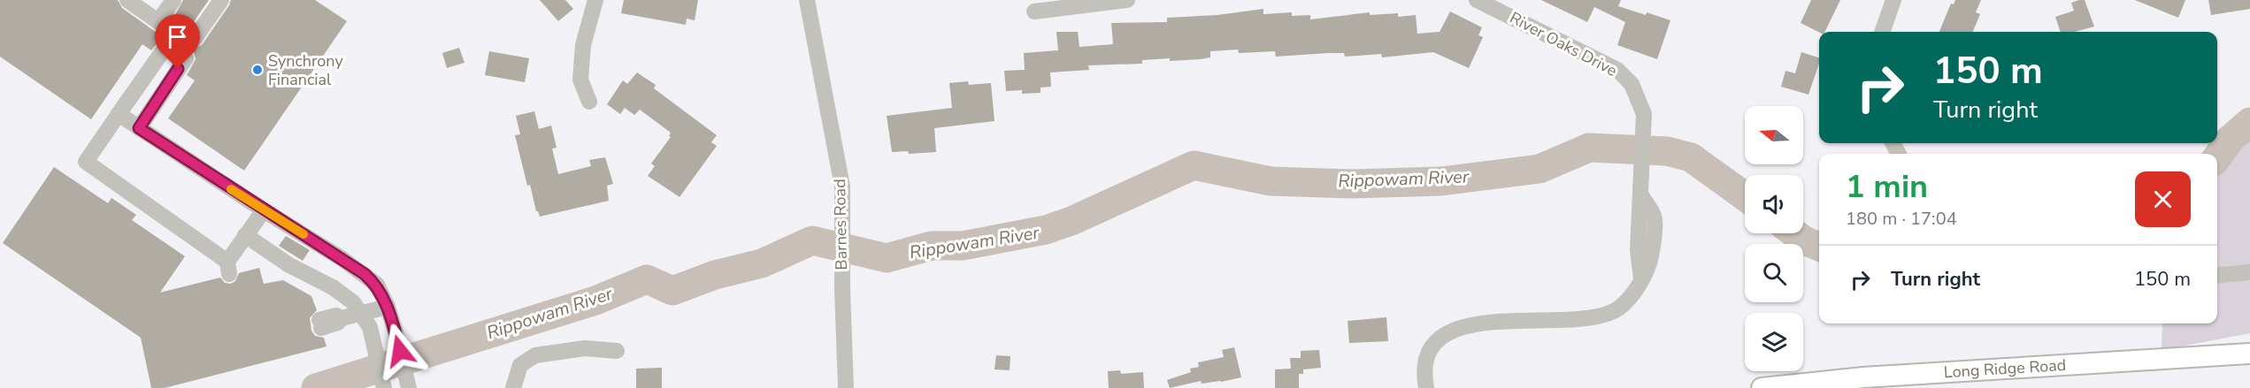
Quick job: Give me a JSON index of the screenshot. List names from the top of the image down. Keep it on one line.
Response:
{"streets":{"main road":["Long Ridge Road"],"street":["River Oaks Drive","Barnes Road"]},"water":["Rippowam River"],"places":["Synchrony Financial"],"north":"left","page":{"turn":["150 m","Turn right"],"heading":["1 min","180 m · 17:04"],"list":[{"name":"Turn right","value":"150 m"}]}}
